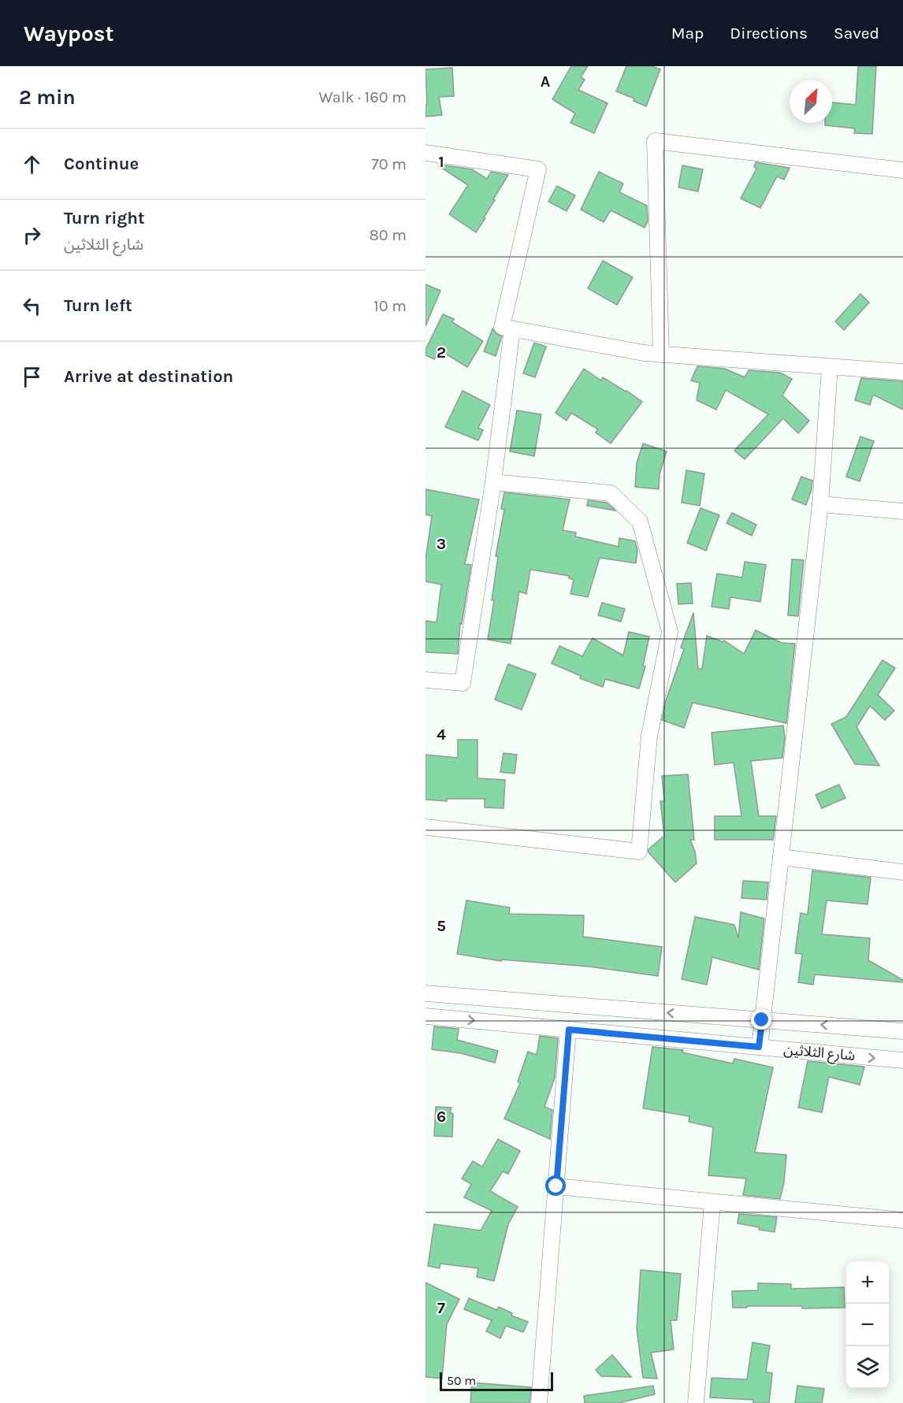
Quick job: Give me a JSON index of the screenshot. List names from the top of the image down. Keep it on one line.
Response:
{"streets":{"street":["شارع الثلاثين"]},"scale_bar":"50 m","north":"top right","page":{"header":"Waypost","nav":["Map","Directions","Saved"],"heading":["2 min","Walk · 160 m"],"list":[["Continue","70 m"],["Turn right","شارع الثلاثين","80 m"],["Turn left","10 m"],"Arrive at destination"],"map_buttons":["+","−"],"scale":"50 m"},"grid":{"columns":["A"],"rows":["1","2","3","4","5","6","7"]}}
